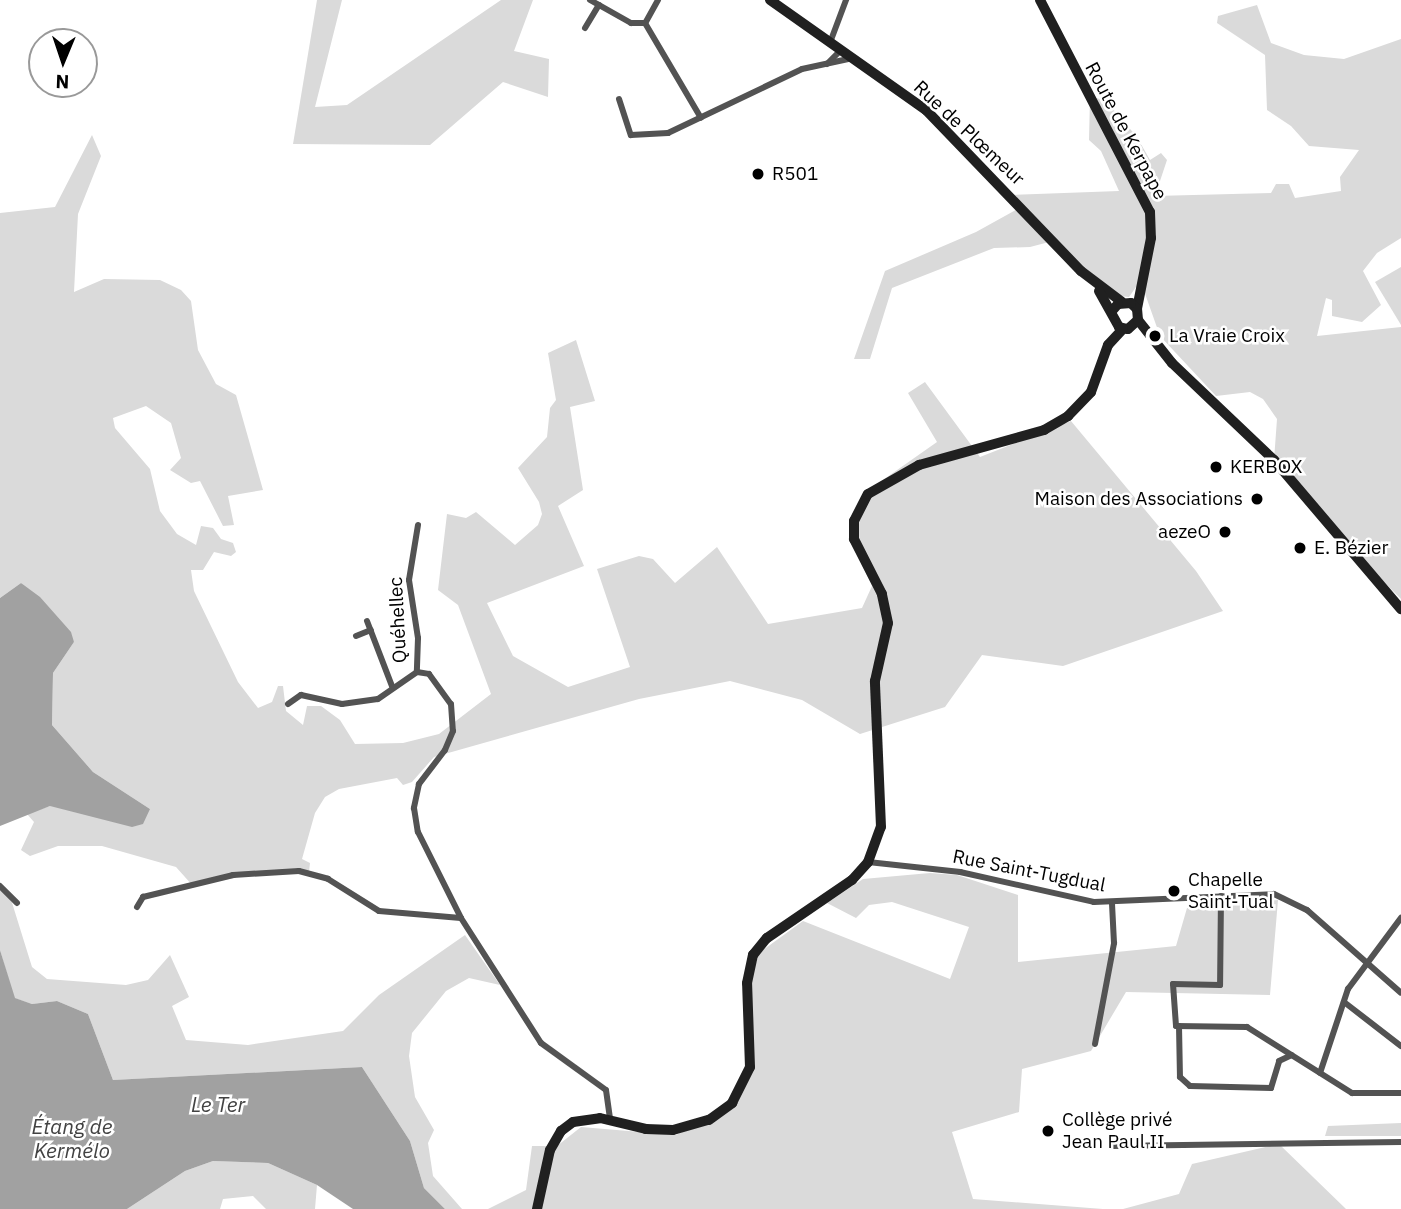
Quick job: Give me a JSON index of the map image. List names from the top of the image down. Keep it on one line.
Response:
{"streets":{"street":["Route de Kerpape","Rue de Plœmeur","Quéhellec","Rue Saint-Tugdual"]},"crossings":[["Route de Kerpape","Rue de Plœmeur"]],"water":["Le Ter","Étang de Kermélo"],"places":["R501","La Vraie Croix","KERBOX","Maison des Associations","aezeO","E. Bézier","Chapelle Saint-Tual","Collège privé Jean Paul II"],"north":"bottom"}
